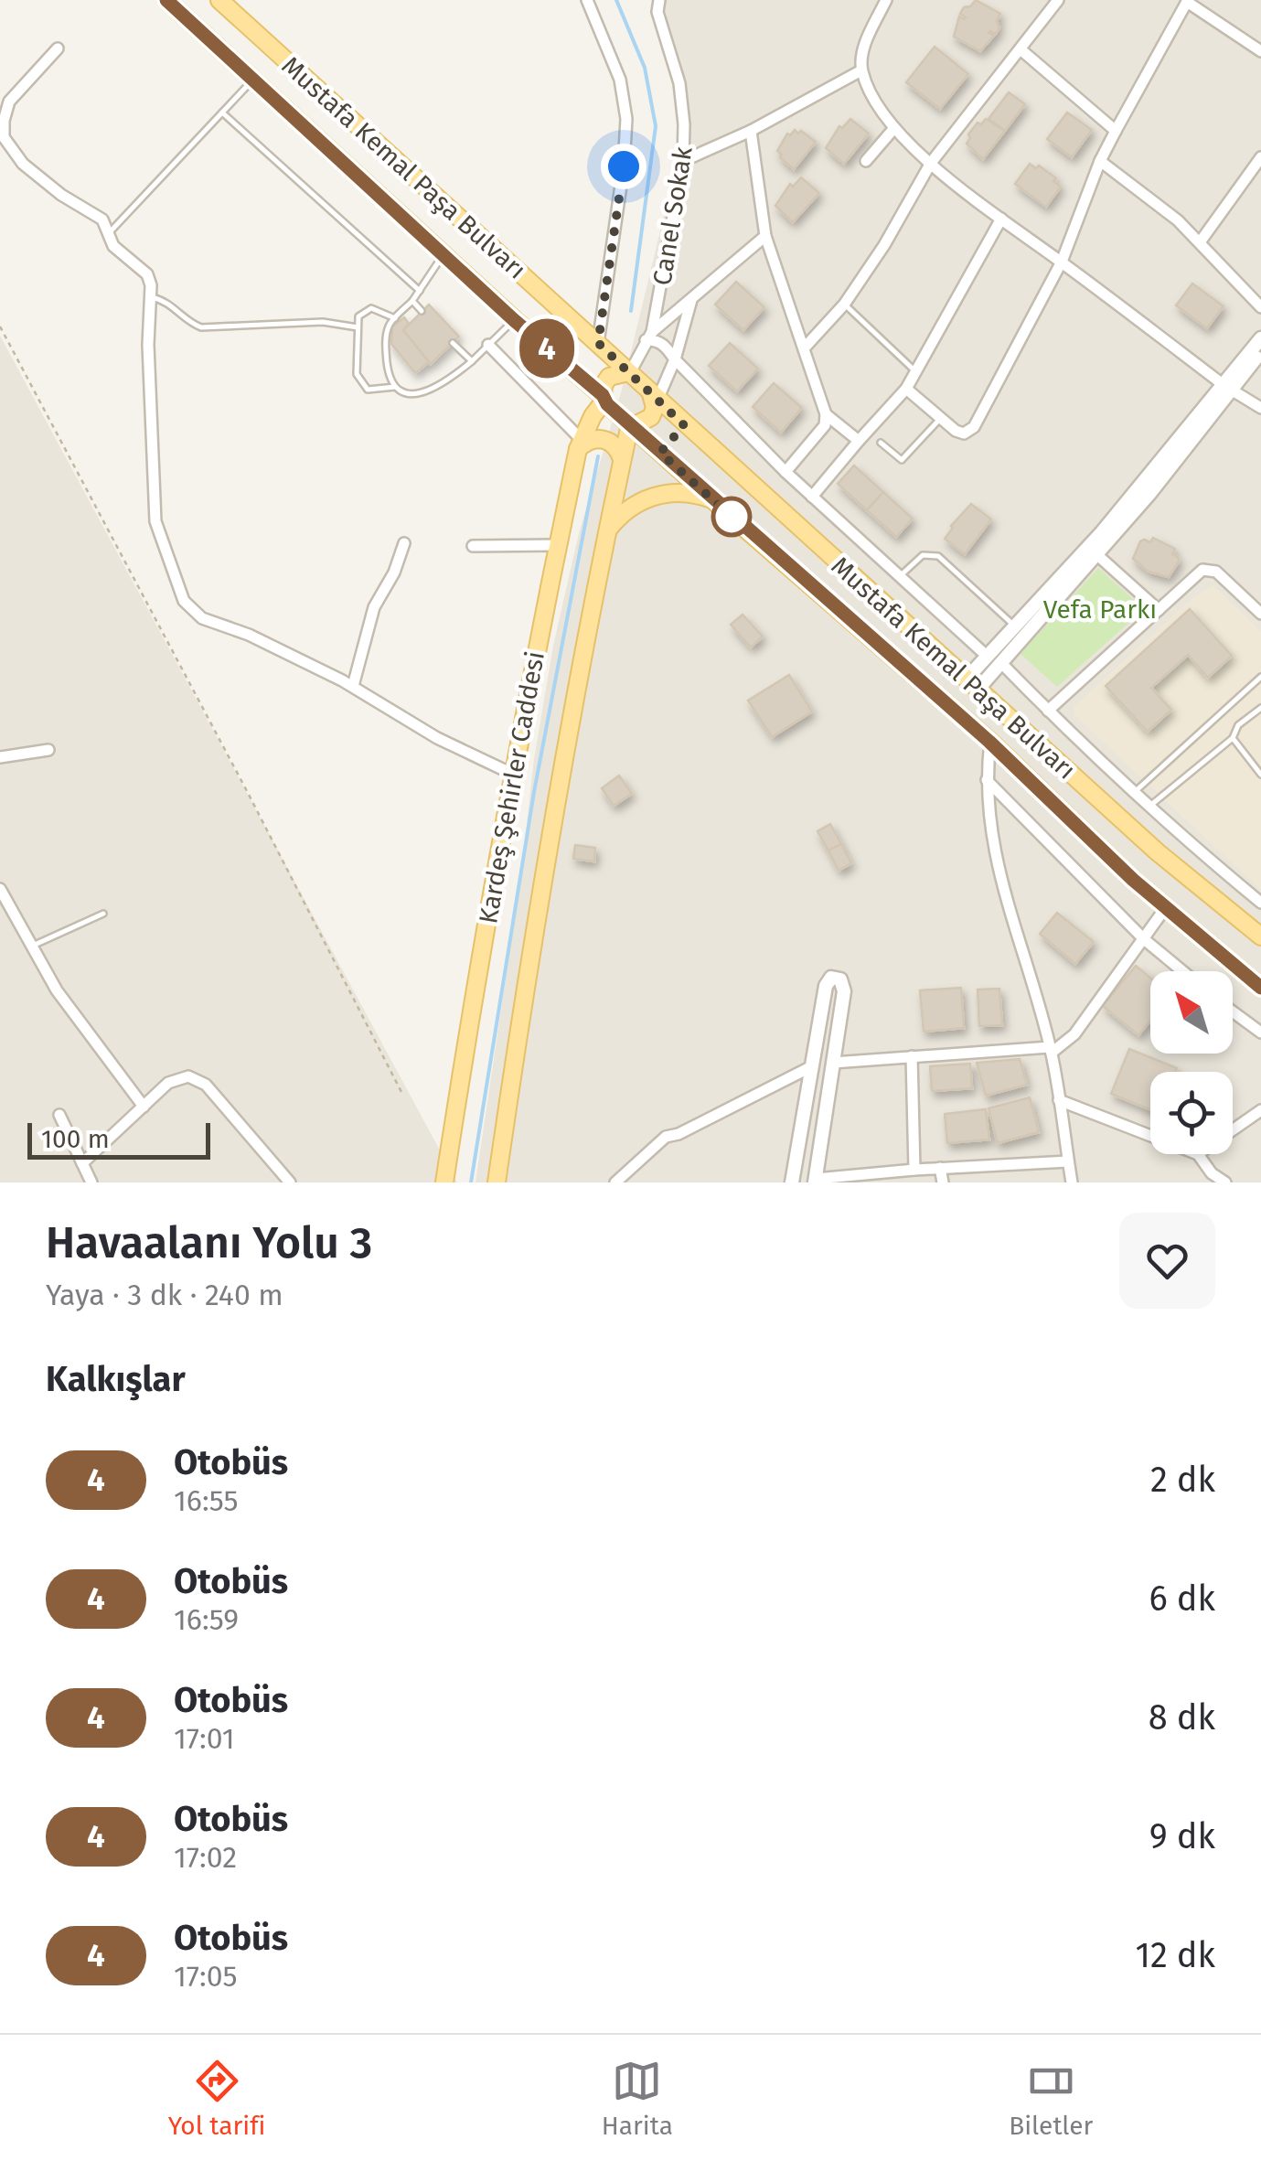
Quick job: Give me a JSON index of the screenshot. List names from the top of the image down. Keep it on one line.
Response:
{"streets":{"main road":["Mustafa Kemal Paşa Bulvarı","Kardeş Şehirler Caddesi"],"street":["Canel Sokak"]},"crossings":[["Mustafa Kemal Paşa Bulvarı","Canel Sokak"],["Mustafa Kemal Paşa Bulvarı","Kardeş Şehirler Caddesi"],["Canel Sokak","Kardeş Şehirler Caddesi"]],"parks":["Vefa Parkı"],"lines":["bus line 4"],"scale_bar":"100 m","north":"top left","page":{"on_map":"4","scale":"100 m","heading":[["Havaalanı Yolu 3","Yaya · 3 dk · 240 m"],"Kalkışlar"],"list":[{"mark":"4","name":"Otobüs","note":"16:55","value":"2 dk"},{"mark":"4","name":"Otobüs","note":"16:59","value":"6 dk"},{"mark":"4","name":"Otobüs","note":"17:01","value":"8 dk"},{"mark":"4","name":"Otobüs","note":"17:02","value":"9 dk"},{"mark":"4","name":"Otobüs","note":"17:05","value":"12 dk"}],"tabs":["Yol tarifi","Harita","Biletler"]}}
